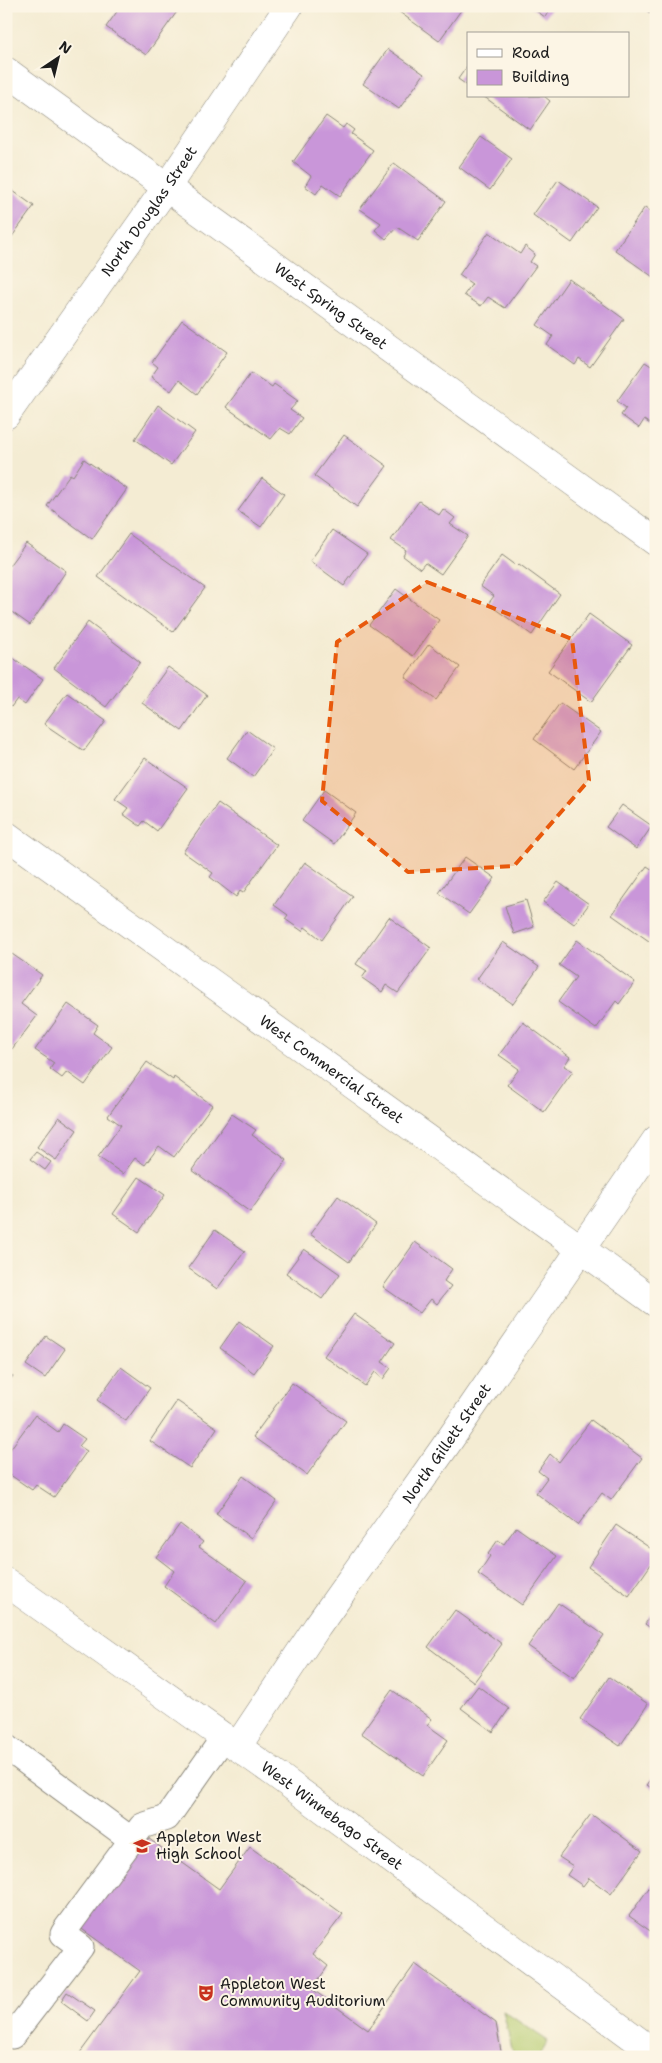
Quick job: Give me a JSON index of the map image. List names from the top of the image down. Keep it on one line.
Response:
{"streets":{"street":["North Douglas Street","West Spring Street","West Commercial Street","North Gillett Street","West Winnebago Street"]},"crossings":[["North Douglas Street","West Spring Street"],["West Commercial Street","North Gillett Street"],["North Gillett Street","West Winnebago Street"]],"places":{"school or university":["Appleton West High School"],"theatre":["Appleton West Community Auditorium"]},"legend":["Road","Building"],"north":"top right"}
